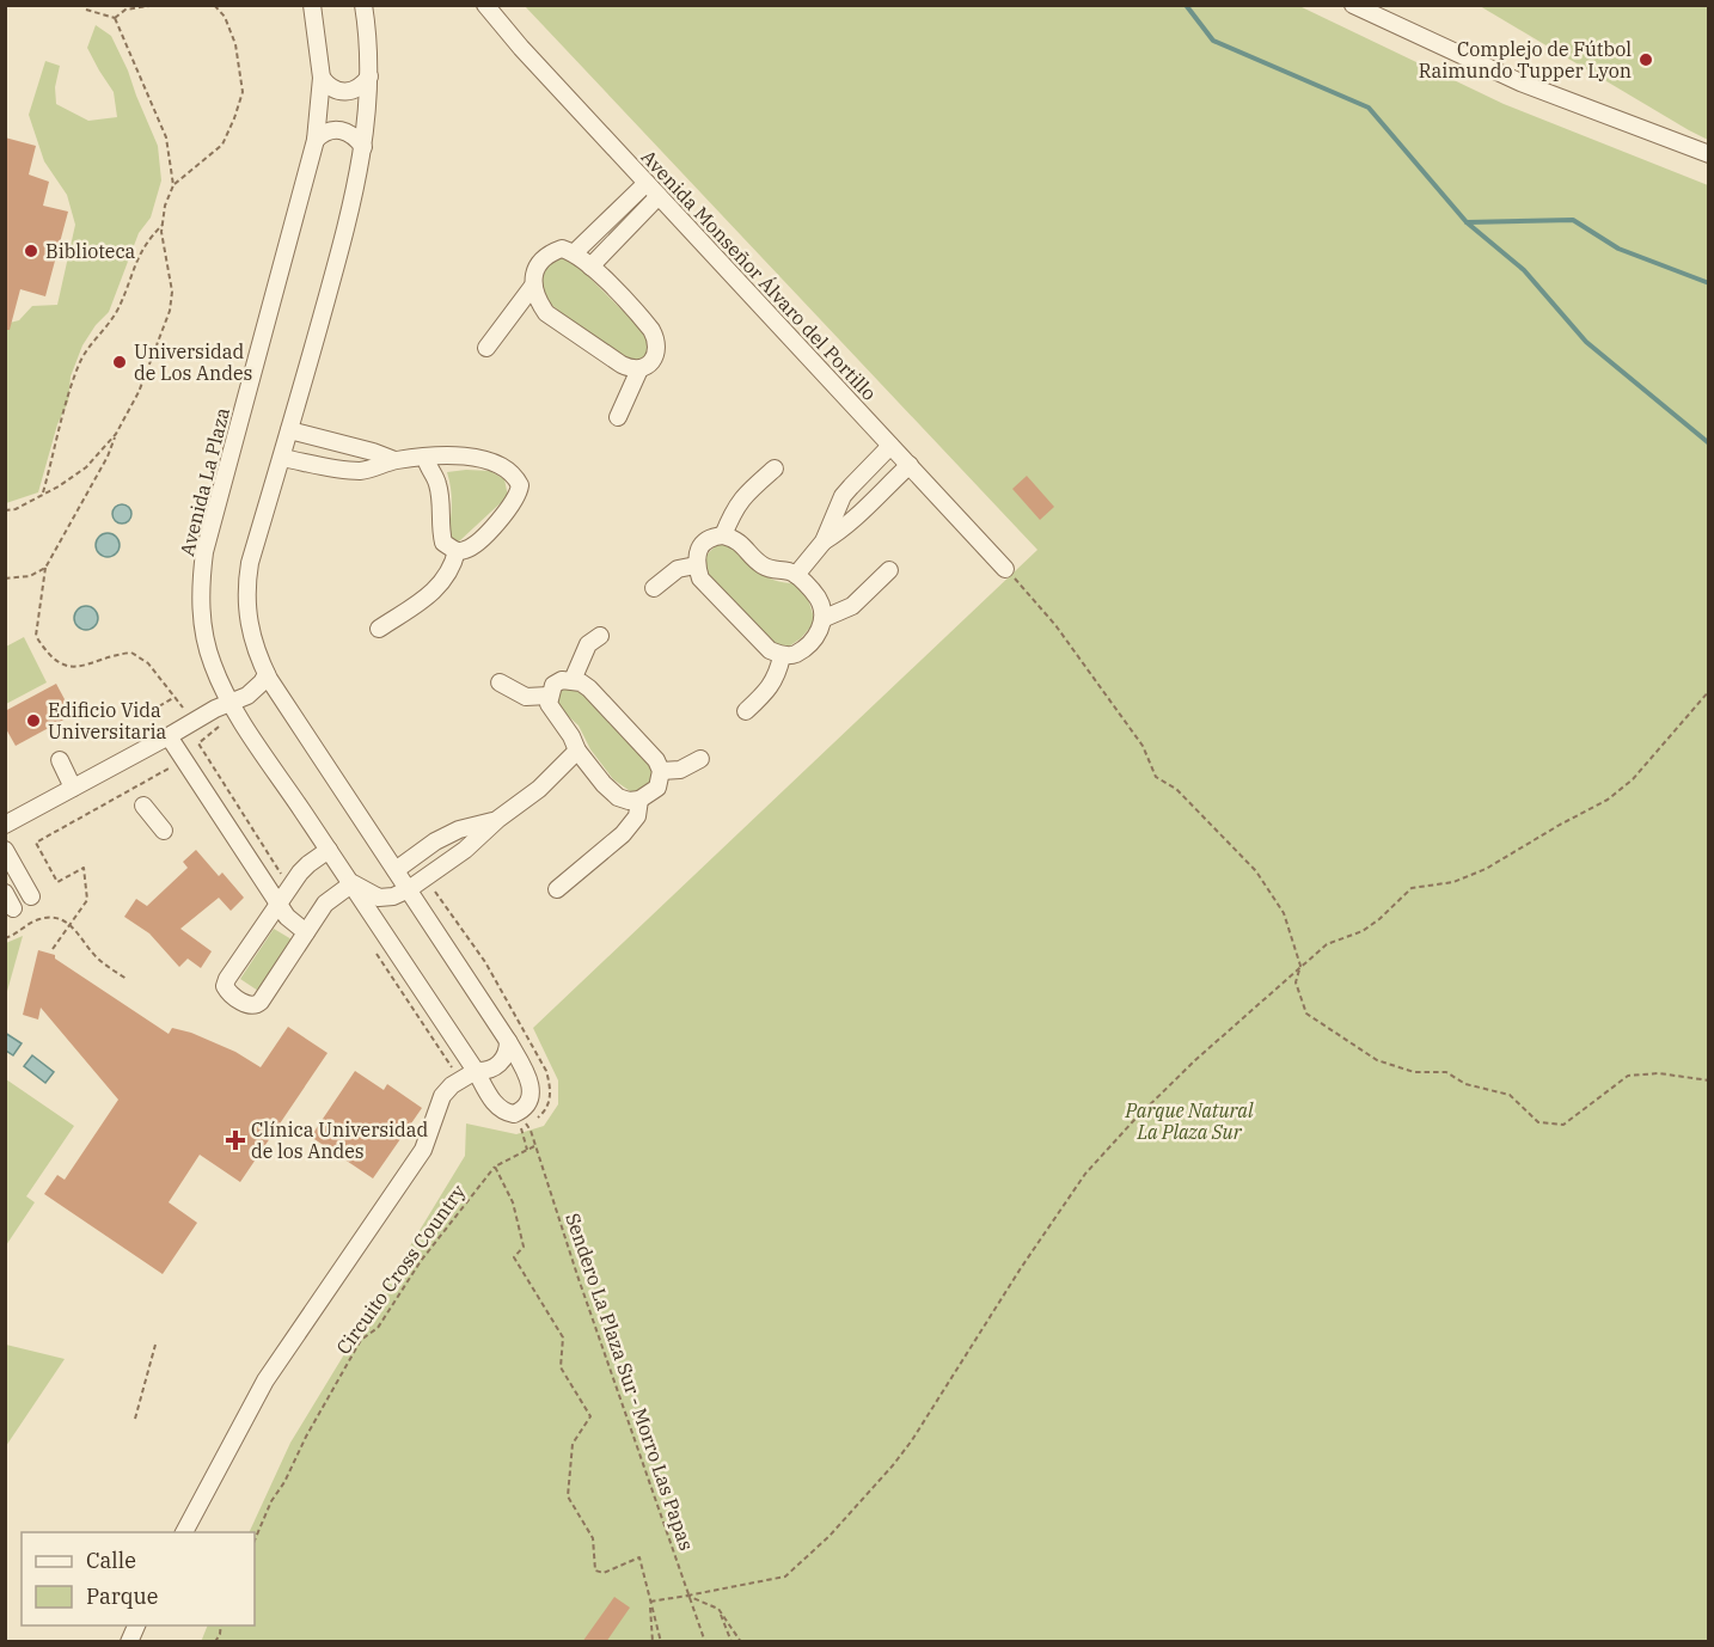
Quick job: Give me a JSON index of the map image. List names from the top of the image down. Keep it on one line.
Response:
{"streets":{"street":["Avenida Monseñor Álvaro del Portillo","Avenida La Plaza"],"path":["Circuito Cross Country","Sendero La Plaza Sur - Morro Las Papas"]},"parks":["Parque Natural La Plaza Sur"],"places":{"other":["Complejo de Fútbol Raimundo Tupper Lyon","Biblioteca","Universidad de Los Andes","Edificio Vida Universitaria"],"health":["Clínica Universidad de los Andes"]},"legend":["Calle","Parque"]}
